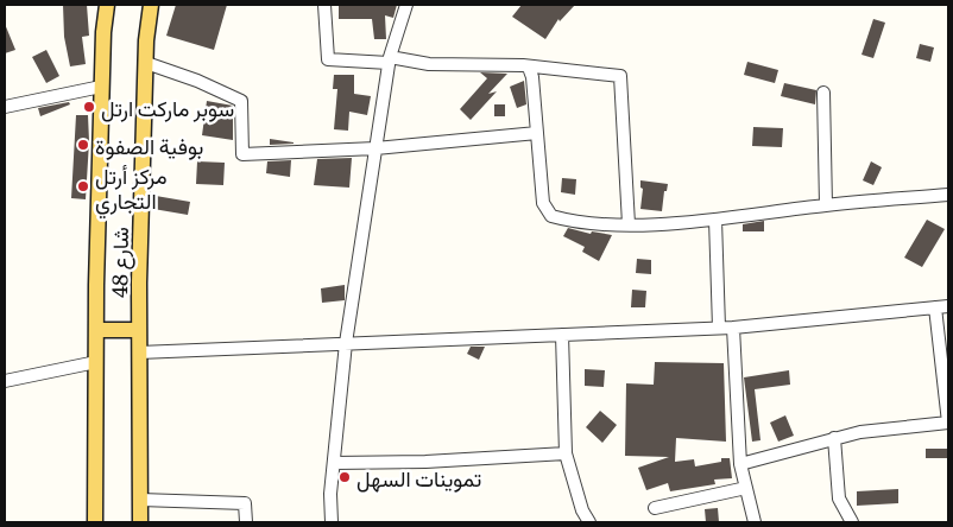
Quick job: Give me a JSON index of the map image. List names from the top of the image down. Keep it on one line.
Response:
{"streets":{"main road":["شارع 48"]},"places":["سوبر ماركت ارتل","بوفية الصفوة","مركز أرتل التجاري","تموينات السهل"]}
